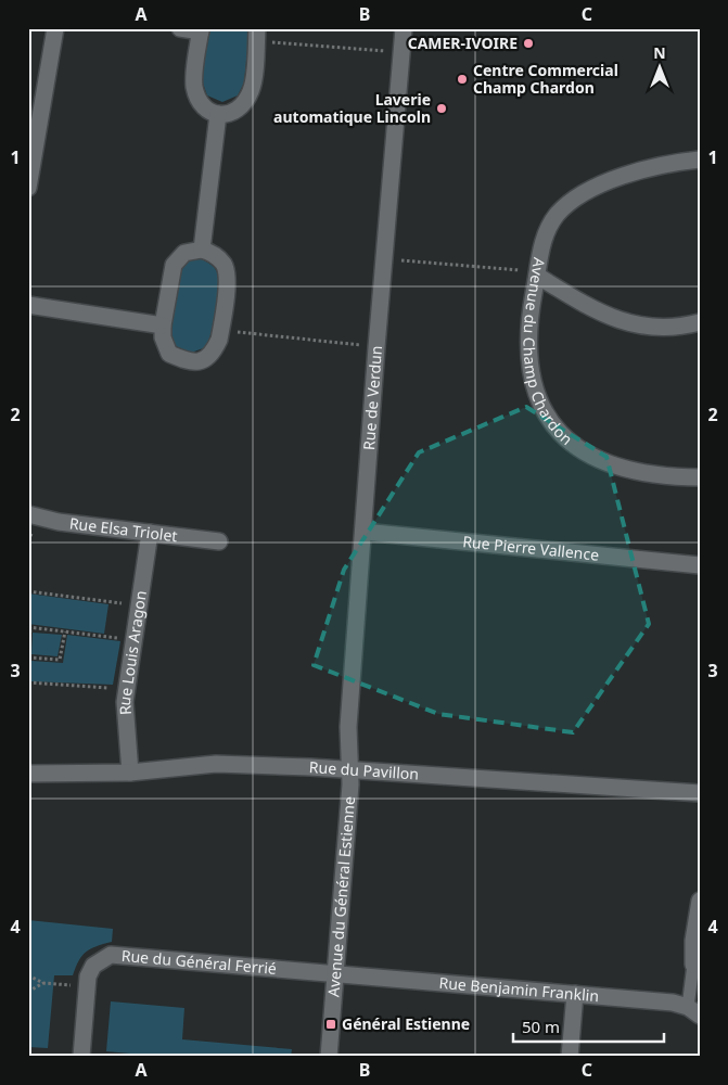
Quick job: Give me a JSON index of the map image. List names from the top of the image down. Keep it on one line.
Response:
{"streets":{"street":["Avenue du Champ Chardon","Rue de Verdun","Rue Elsa Triolet","Rue Pierre Vallence","Rue Louis Aragon","Rue du Pavillon","Avenue du Général Estienne","Rue du Général Ferrié","Rue Benjamin Franklin"]},"crossings":[["Rue de Verdun","Rue Pierre Vallence"],["Rue de Verdun","Rue du Pavillon"],["Rue de Verdun","Avenue du Général Estienne"],["Rue Elsa Triolet","Rue Louis Aragon"],["Rue Louis Aragon","Rue du Pavillon"],["Rue du Pavillon","Avenue du Général Estienne"],["Avenue du Général Estienne","Rue du Général Ferrié"],["Avenue du Général Estienne","Rue Benjamin Franklin"],["Rue du Général Ferrié","Rue Benjamin Franklin"]],"places":{"other":["CAMER-IVOIRE","Centre Commercial Champ Chardon","Laverie automatique Lincoln"],"transit":["Général Estienne"]},"scale_bar":"50 m","north":"top","grid":{"columns":["A","B","C"],"rows":["1","2","3","4"]}}
